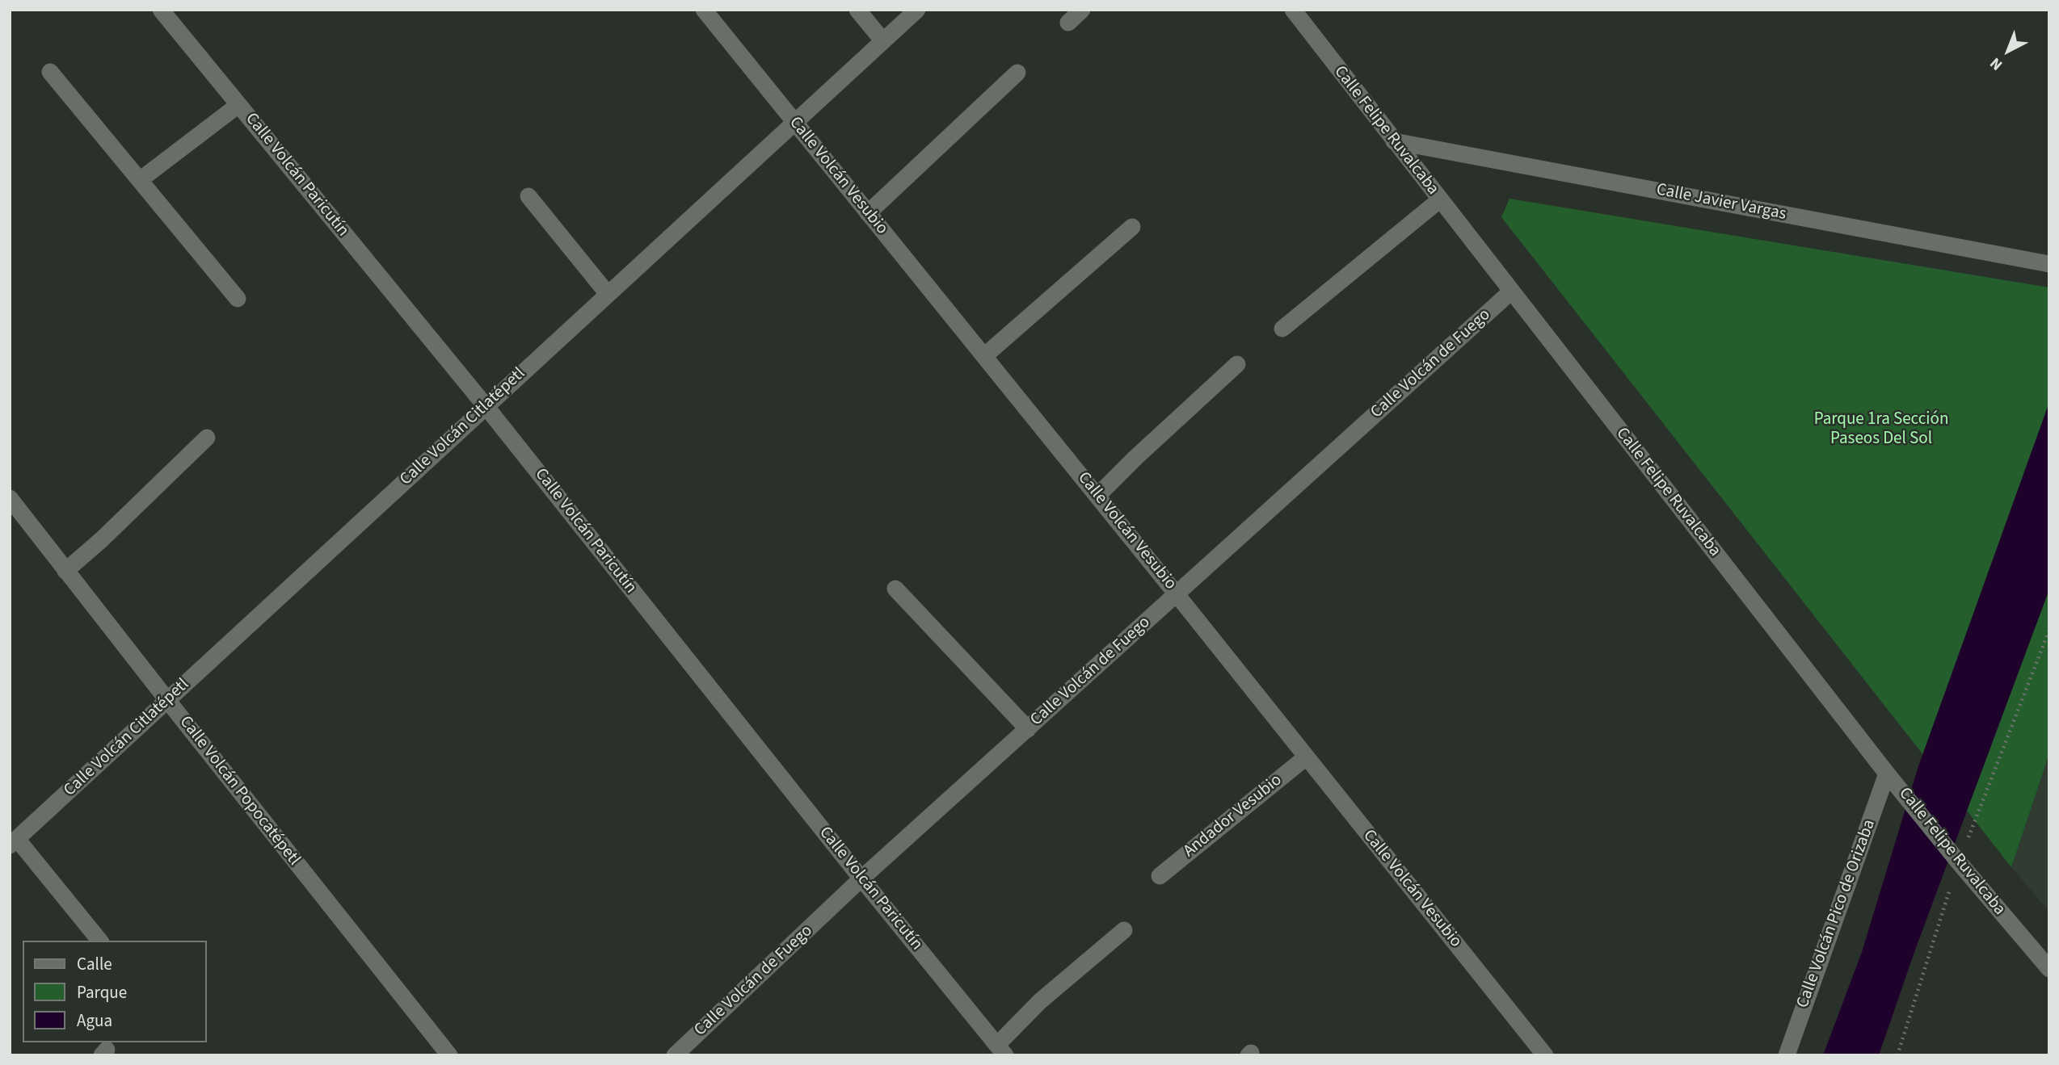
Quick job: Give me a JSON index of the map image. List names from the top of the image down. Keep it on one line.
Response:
{"streets":{"street":["Calle Felipe Ruvalcaba","Calle Volcán Paricutín","Calle Volcán Vesubio","Calle Javier Vargas","Calle Volcán de Fuego","Calle Volcán Citlatépetl","Calle Volcán Popocatépetl","Andador Vesubio","Calle Volcán Pico de Orizaba"]},"crossings":[["Calle Felipe Ruvalcaba","Calle Javier Vargas"],["Calle Felipe Ruvalcaba","Calle Volcán de Fuego"],["Calle Felipe Ruvalcaba","Calle Volcán Pico de Orizaba"],["Calle Volcán Paricutín","Calle Volcán de Fuego"],["Calle Volcán Paricutín","Calle Volcán Citlatépetl"],["Calle Volcán Vesubio","Calle Volcán de Fuego"],["Calle Volcán Vesubio","Calle Volcán Citlatépetl"],["Calle Volcán Vesubio","Andador Vesubio"],["Calle Volcán Citlatépetl","Calle Volcán Popocatépetl"]],"parks":["Parque 1ra Sección Paseos Del Sol"],"legend":["Calle","Parque","Agua"],"north":"bottom left"}
